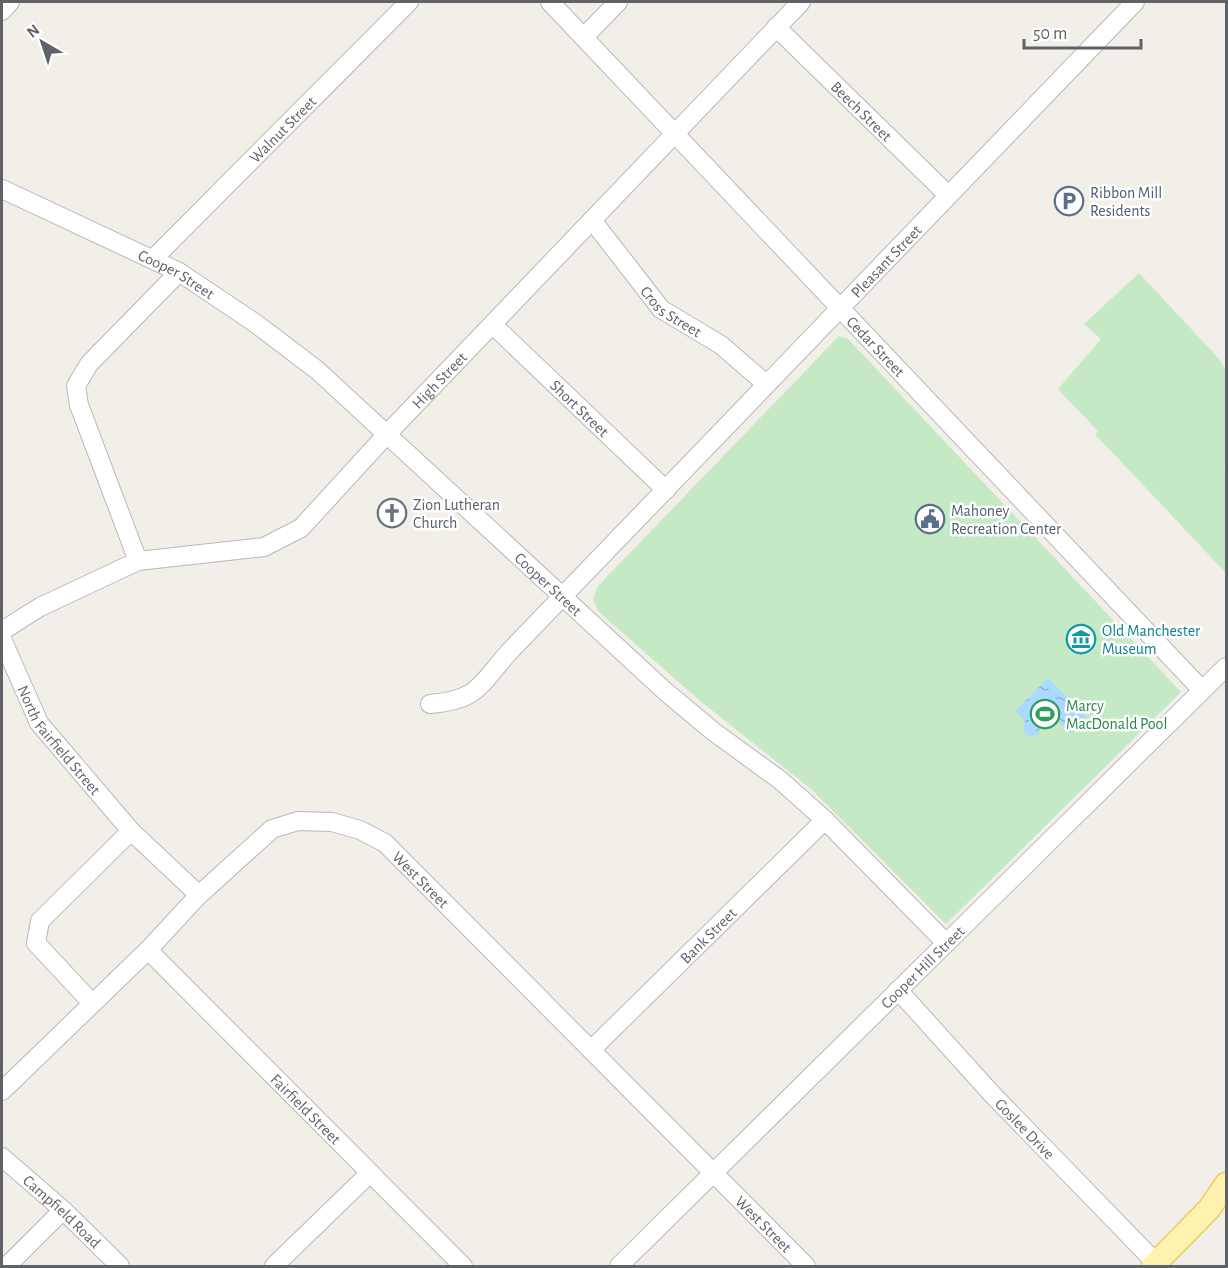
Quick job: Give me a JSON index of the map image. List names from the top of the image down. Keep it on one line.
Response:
{"streets":{"street":["Beech Street","Walnut Street","Pleasant Street","Cooper Street","Cross Street","Cedar Street","High Street","Short Street","North Fairfield Street","West Street","Bank Street","Cooper Hill Street","Fairfield Street","Goslee Drive","Campfield Road"]},"crossings":[["Beech Street","Pleasant Street"],["Beech Street","High Street"],["Walnut Street","Cooper Street"],["Pleasant Street","Cooper Street"],["Pleasant Street","Cross Street"],["Pleasant Street","Cedar Street"],["Pleasant Street","Short Street"],["Cooper Street","High Street"],["Cooper Street","Bank Street"],["Cooper Street","Cooper Hill Street"],["Cross Street","High Street"],["Cedar Street","High Street"],["Cedar Street","Cooper Hill Street"],["High Street","Short Street"],["North Fairfield Street","West Street"],["West Street","Bank Street"],["West Street","Cooper Hill Street"],["West Street","Fairfield Street"],["Cooper Hill Street","Goslee Drive"]],"places":{"parking":["Ribbon Mill Residents"],"church":["Zion Lutheran Church"],"public building":["Mahoney Recreation Center"],"museum":["Old Manchester Museum"],"sports":["Marcy MacDonald Pool"]},"scale_bar":"50 m","north":"top left"}
